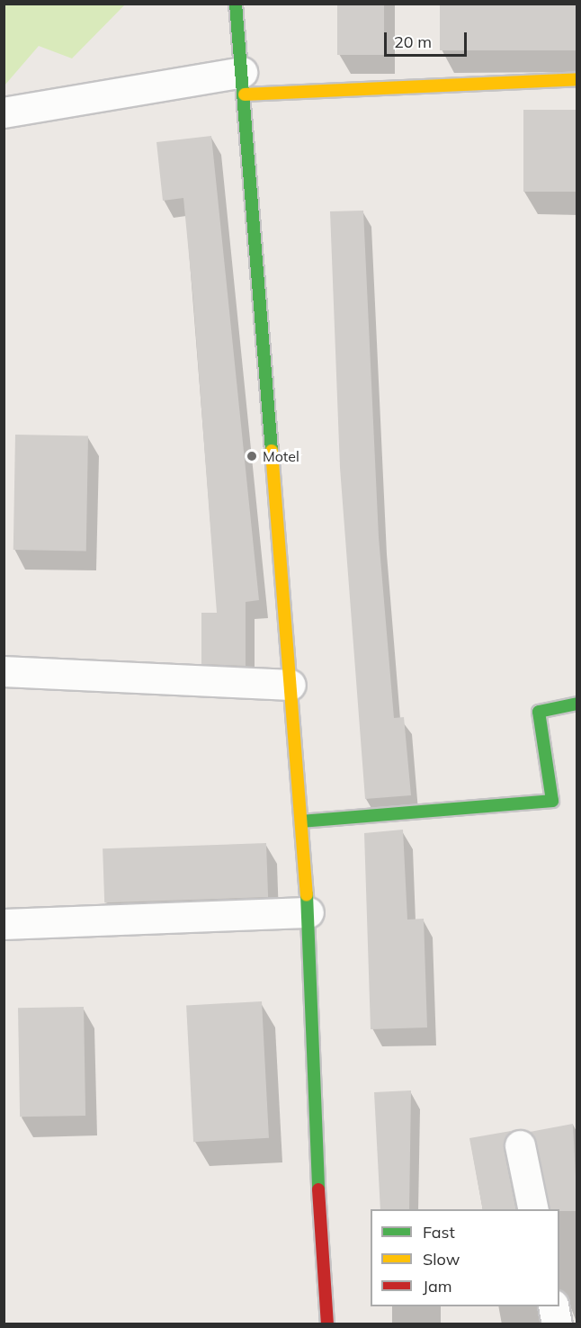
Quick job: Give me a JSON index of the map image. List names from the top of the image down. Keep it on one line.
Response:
{"places":["Motel"],"legend":["Fast","Slow","Jam"],"scale_bar":"20 m"}
